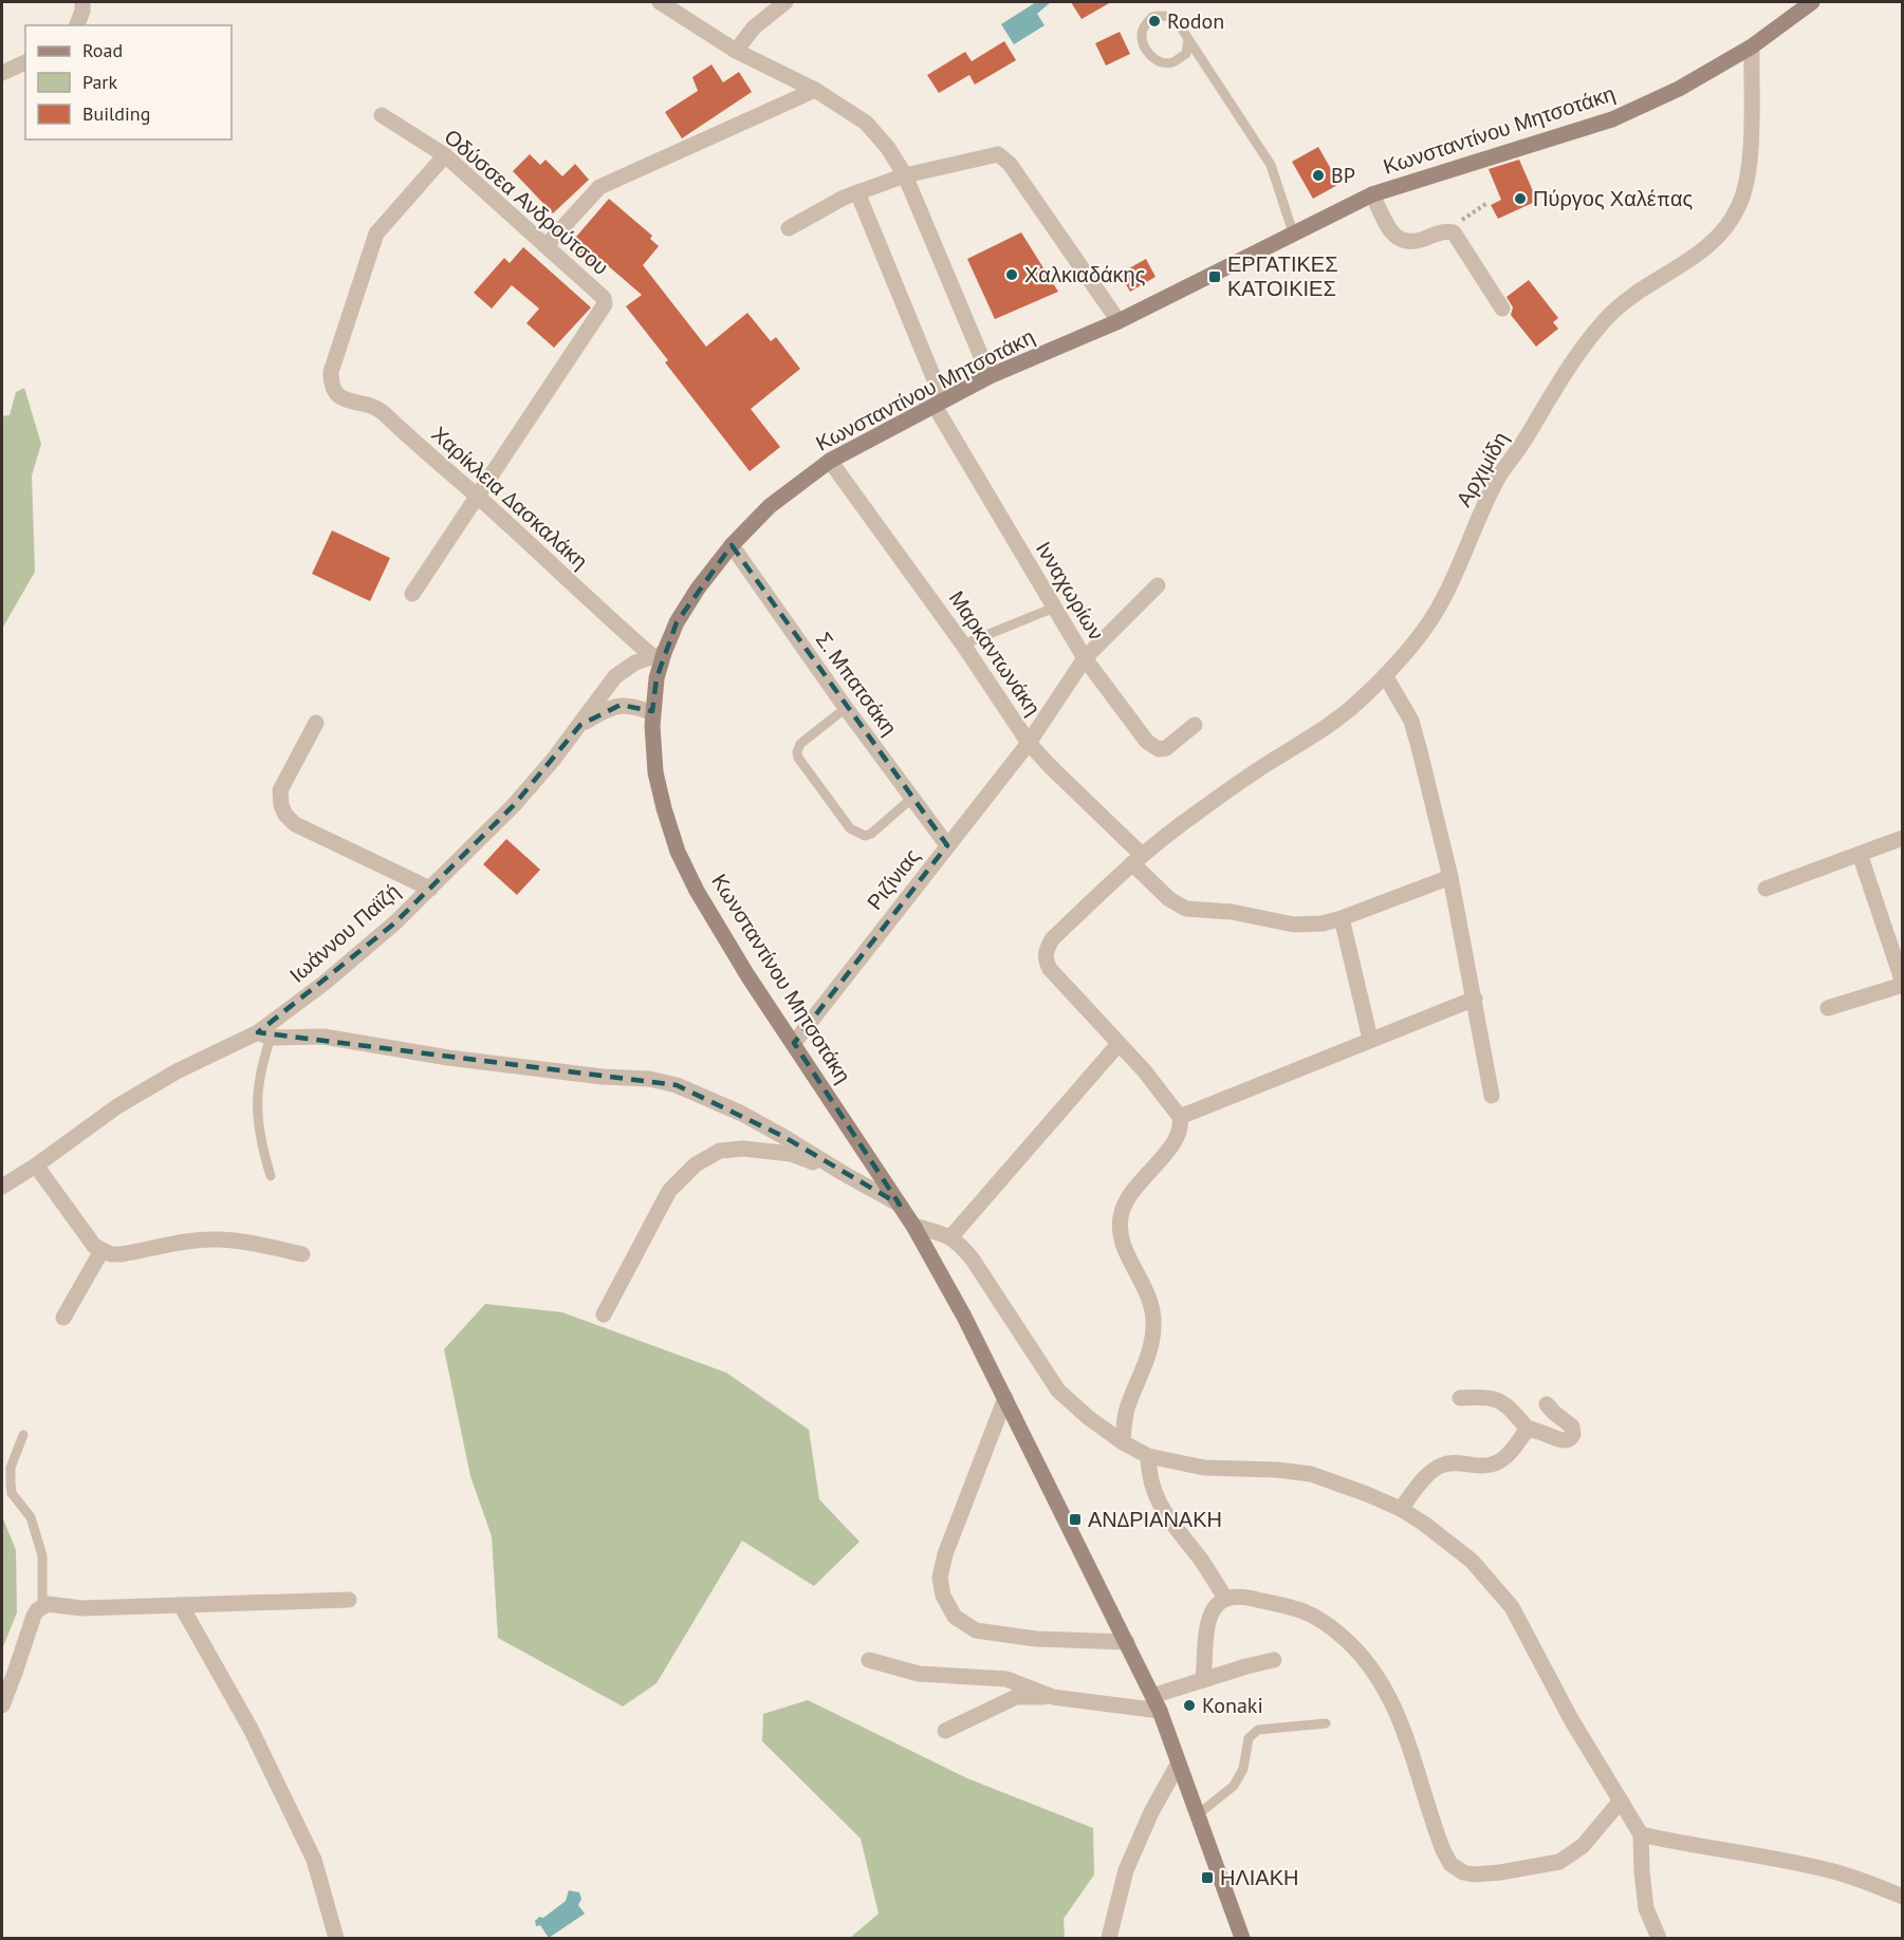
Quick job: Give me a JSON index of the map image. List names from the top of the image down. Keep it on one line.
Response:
{"streets":{"main road":["Κωνσταντίνου Μητσοτάκη"],"street":["Οδύσσεα Ανδρούτσου","Αρχιμίδη","Χαρίκλεια Δασκαλάκη","Ινναχωρίων","Μαρκαντωνάκη","Σ. Μπατσάκη","Ριζίνιας","Ιωάννου Παϊζή"]},"crossings":[["Κωνσταντίνου Μητσοτάκη","Αρχιμίδη"],["Κωνσταντίνου Μητσοτάκη","Χαρίκλεια Δασκαλάκη"],["Κωνσταντίνου Μητσοτάκη","Ινναχωρίων"],["Κωνσταντίνου Μητσοτάκη","Μαρκαντωνάκη"],["Κωνσταντίνου Μητσοτάκη","Σ. Μπατσάκη"],["Κωνσταντίνου Μητσοτάκη","Ριζίνιας"],["Κωνσταντίνου Μητσοτάκη","Ιωάννου Παϊζή"],["Οδύσσεα Ανδρούτσου","Χαρίκλεια Δασκαλάκη"],["Αρχιμίδη","Μαρκαντωνάκη"],["Χαρίκλεια Δασκαλάκη","Ιωάννου Παϊζή"],["Ινναχωρίων","Ριζίνιας"],["Μαρκαντωνάκη","Ριζίνιας"],["Σ. Μπατσάκη","Ριζίνιας"]],"places":{"other":["Rodon","BP","Πύργος Χαλέπας","Χαλκιαδάκης","Konaki"],"transit":["ΕΡΓΑΤΙΚΕΣ ΚΑΤΟΙΚΙΕΣ","ΑΝΔΡΙΑΝΑΚΗ","ΗΛΙΑΚΗ"]},"legend":["Road","Park","Building"]}
